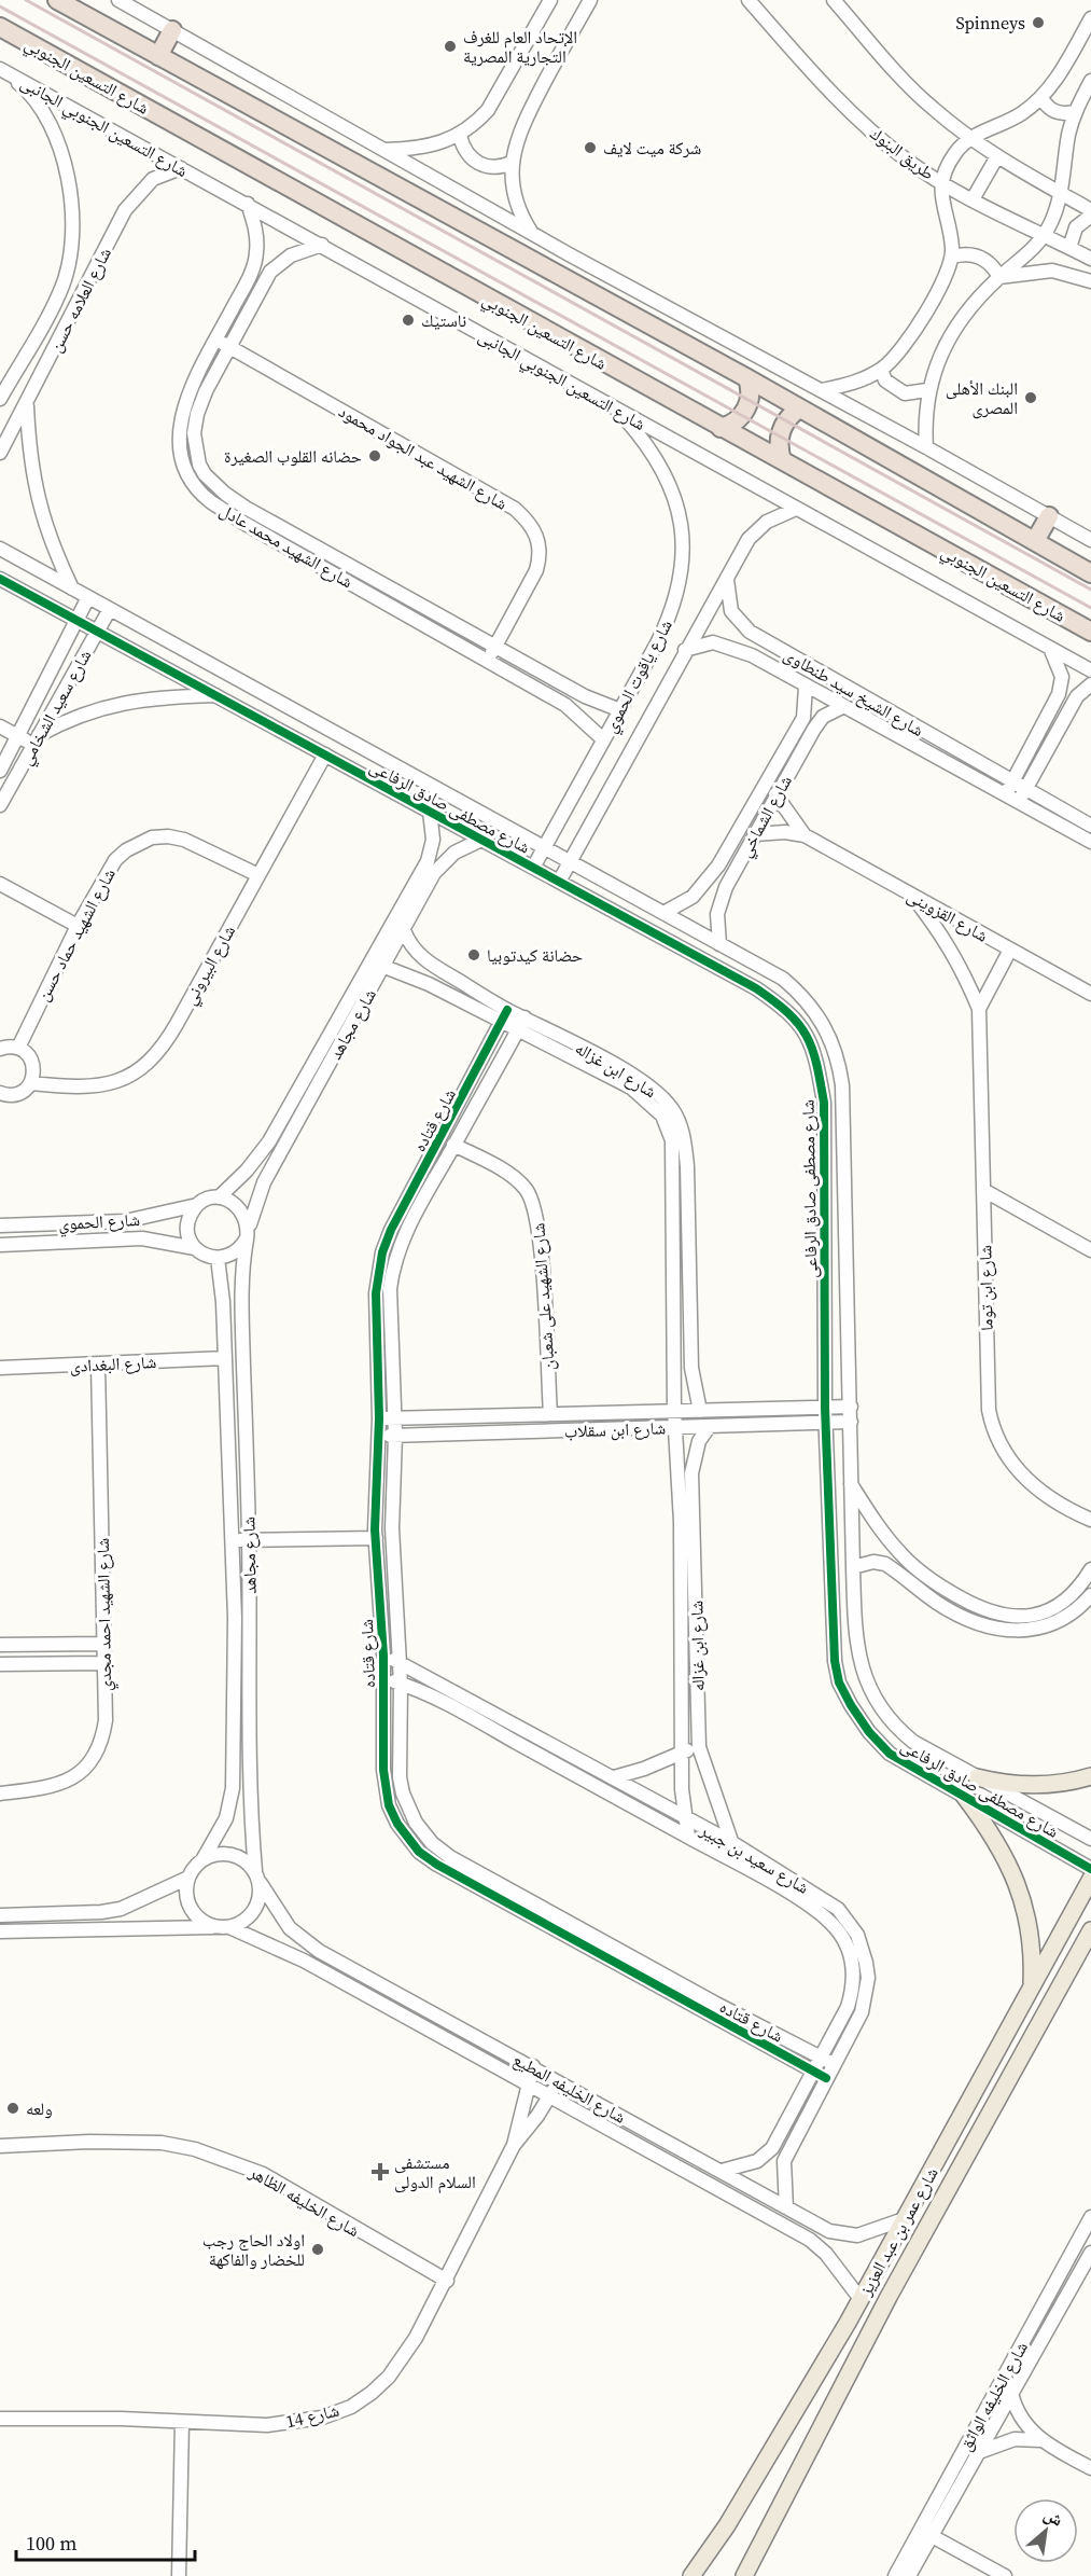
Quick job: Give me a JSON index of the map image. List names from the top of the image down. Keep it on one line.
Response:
{"streets":{"highway":["شارع التسعين الجنوبي"],"main road":["شارع عمر بن عبد العزيز"],"street":["شارع التسعين الجنوبي الجانبى","طريق البنوك","شارع العلامه حسن","شارع الشهيد عبد الجواد محمود","شارع الشهيد محمد عادل","شارع ياقوت الحموي","شارع الشيخ سيد طنطاوى","شارع سعيد الشخامي","شارع مصطفى صادق الرفاعى","شارع الشماخي","شارع القزوينى","شارع الشهيد حماد حسن","شارع البيروني","شارع مجاهد","شارع ابن غزاله","شارع قتاده","شارع الحموي","شارع ابن توما","شارع الشهيد على شعبان","شارع البغدادى","شارع ابن سقلاب","شارع الشهيد احمد مجدي","شارع سعيد بن جبير","شارع الخليفه المطيع","شارع الخليفه الظاهر","شارع الخليفه الواثق","شارع 14"]},"crossings":[["شارع التسعين الجنوبي الجانبى","شارع العلامه حسن"],["شارع التسعين الجنوبي الجانبى","شارع الشهيد محمد عادل"],["شارع التسعين الجنوبي الجانبى","شارع ياقوت الحموي"],["شارع الشهيد عبد الجواد محمود","شارع الشهيد محمد عادل"],["شارع الشهيد محمد عادل","شارع ياقوت الحموي"],["شارع ياقوت الحموي","شارع الشيخ سيد طنطاوى"],["شارع ياقوت الحموي","شارع مصطفى صادق الرفاعى"],["شارع الشيخ سيد طنطاوى","شارع الشماخي"],["شارع سعيد الشخامي","شارع مصطفى صادق الرفاعى"],["شارع مصطفى صادق الرفاعى","شارع الشماخي"],["شارع مصطفى صادق الرفاعى","شارع البيروني"],["شارع مصطفى صادق الرفاعى","شارع مجاهد"],["شارع مصطفى صادق الرفاعى","شارع ابن سقلاب"],["شارع الشماخي","شارع القزوينى"],["شارع القزوينى","شارع ابن توما"],["شارع الشهيد حماد حسن","شارع البيروني"],["شارع مجاهد","شارع ابن غزاله"],["شارع مجاهد","شارع الحموي"],["شارع مجاهد","شارع البغدادى"],["شارع مجاهد","شارع الخليفه المطيع"],["شارع ابن غزاله","شارع قتاده"],["شارع ابن غزاله","شارع ابن سقلاب"],["شارع ابن غزاله","شارع سعيد بن جبير"],["شارع قتاده","شارع الشهيد على شعبان"],["شارع قتاده","شارع ابن سقلاب"],["شارع قتاده","شارع سعيد بن جبير"],["شارع الشهيد على شعبان","شارع ابن سقلاب"],["شارع البغدادى","شارع الشهيد احمد مجدي"],["شارع سعيد بن جبير","شارع الخليفه المطيع"],["شارع الخليفه المطيع","شارع عمر بن عبد العزيز"],["شارع الخليفه المطيع","شارع 14"],["شارع الخليفه الظاهر","شارع 14"]],"places":{"other":["Spinneys","الإتحاد العام للغرف التجارية المصرية","شركة ميت لايف","ناستيك","البنك الأهلى المصرى","حضانه القلوب الصغيرة","حضانة كيدتوبيا","ولعه","اولاد الحاج رجب للخضار والفاكهة"],"health":["مستشفى السلام الدولى"]},"scale_bar":"100 m","north":"top right"}
